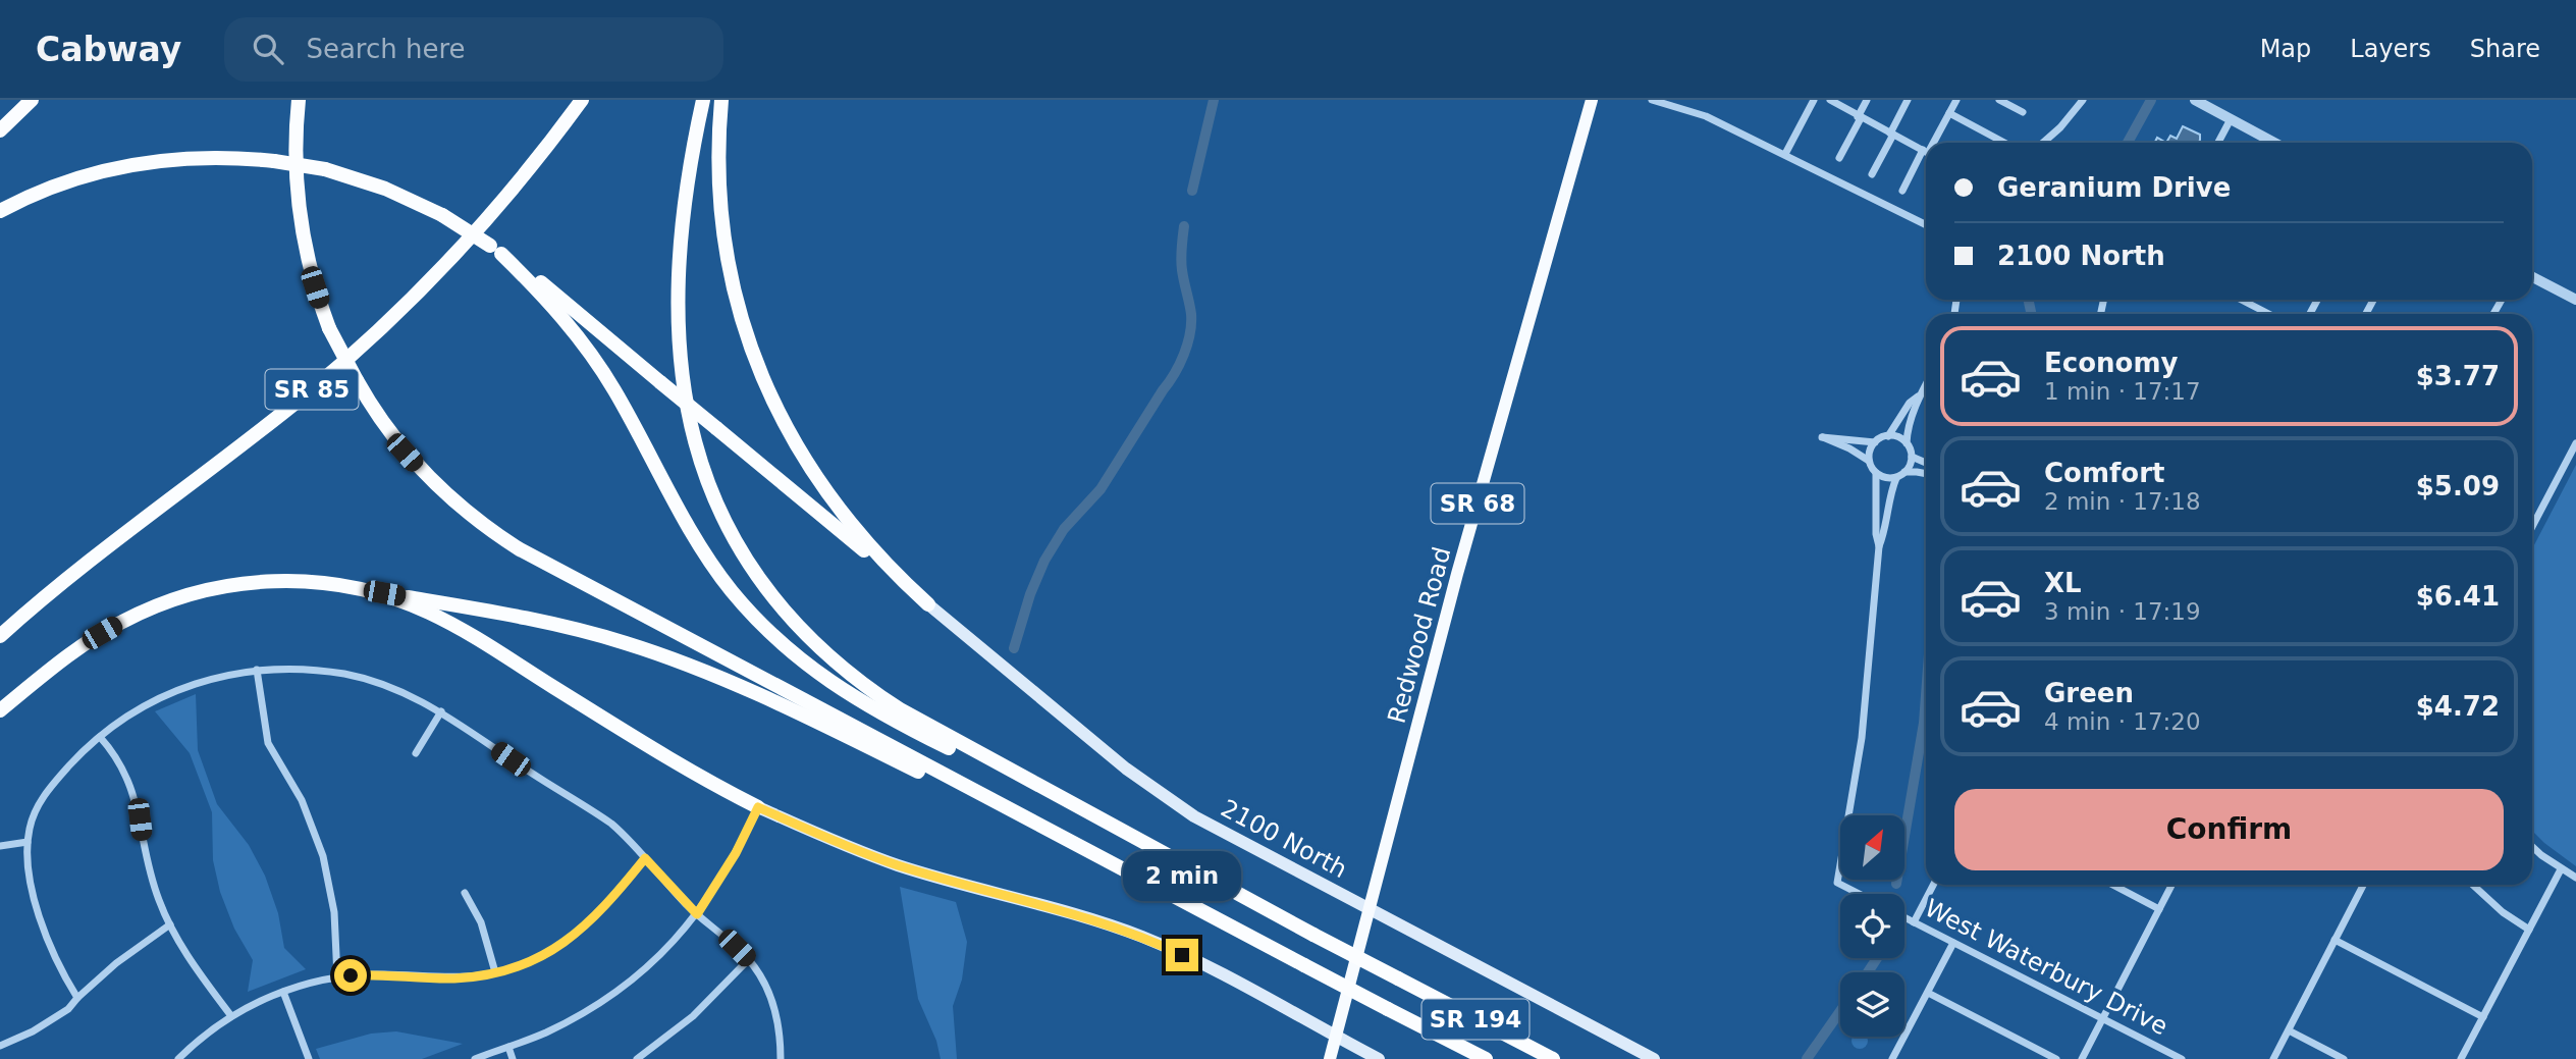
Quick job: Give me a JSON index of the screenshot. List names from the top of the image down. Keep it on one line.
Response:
{"streets":{"highway":["SR 85","SR 194"],"main road":["SR 68","Redwood Road","2100 North"],"street":["West Waterbury Drive"]},"crossings":[["Redwood Road","2100 North"]],"north":"top right","page":{"header":"Cabway","search":"Search here","nav":["Map","Layers","Share"],"banner":["Geranium Drive","2100 North"],"list":[{"name":"Economy","note":"1 min · 17:17","value":"$3.77"},{"name":"Comfort","note":"2 min · 17:18","value":"$5.09"},{"name":"XL","note":"3 min · 17:19","value":"$6.41"},{"name":"Green","note":"4 min · 17:20","value":"$4.72"}],"buttons":"Confirm","bubble":"2 min"}}
